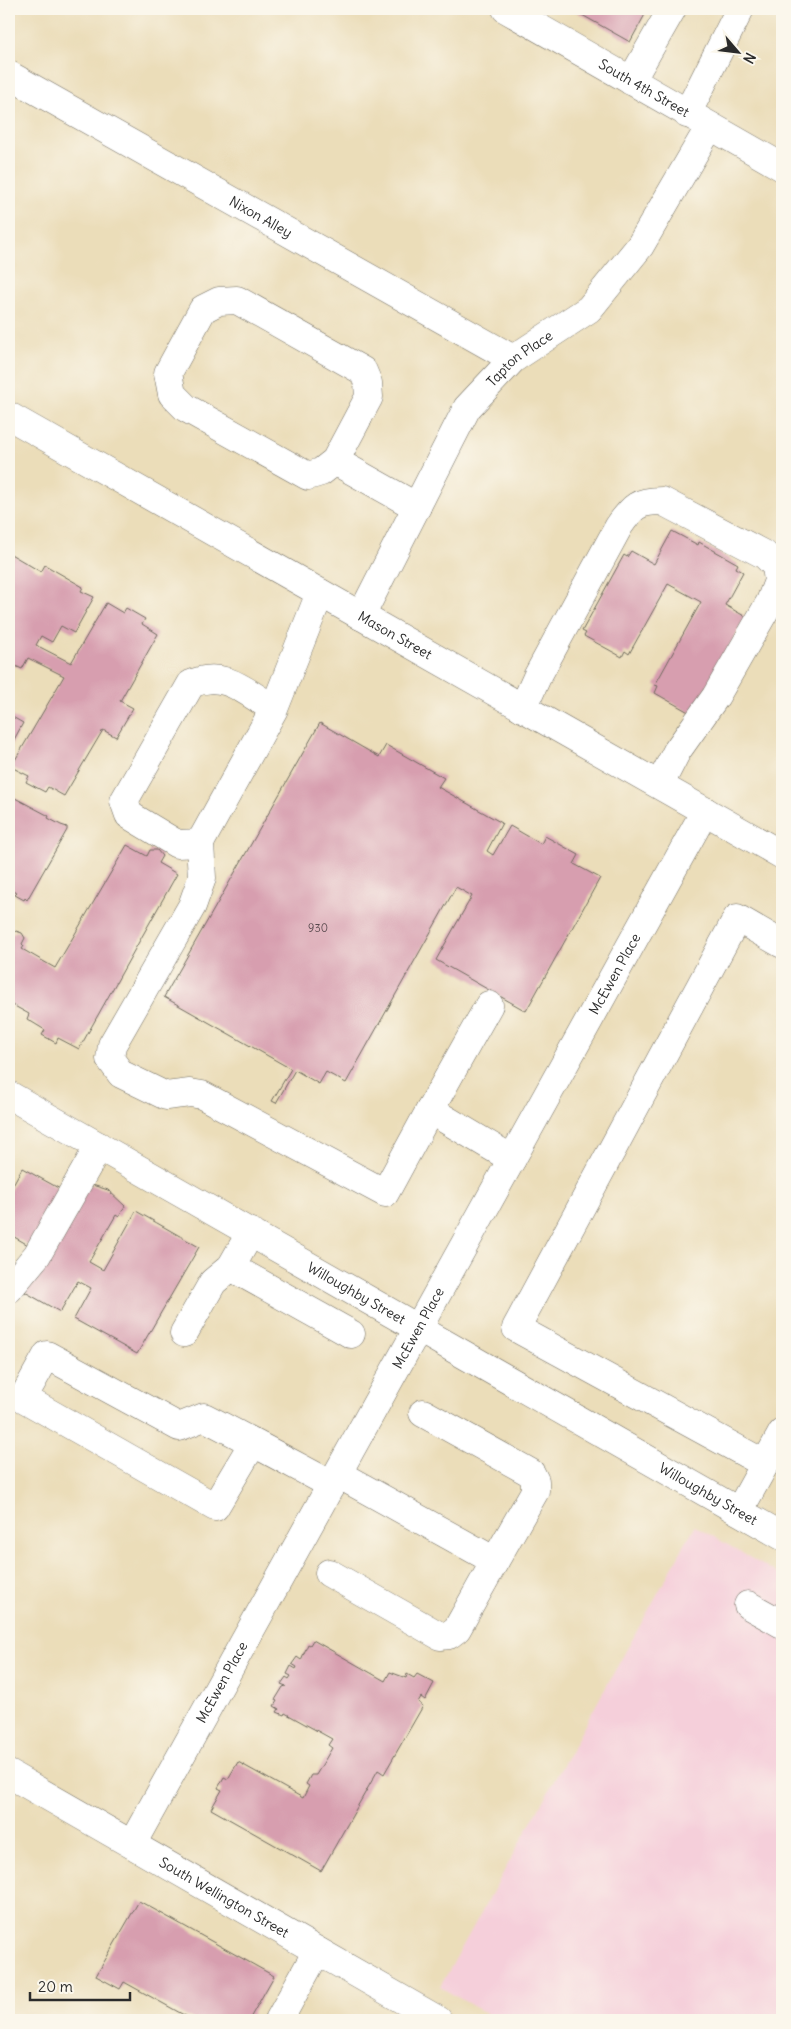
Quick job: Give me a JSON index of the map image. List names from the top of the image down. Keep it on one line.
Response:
{"streets":{"street":["South 4th Street","Nixon Alley","Tapton Place","Mason Street","McEwen Place","Willoughby Street","South Wellington Street"]},"crossings":[["South 4th Street","Tapton Place"],["Nixon Alley","Tapton Place"],["Tapton Place","Mason Street"],["Mason Street","McEwen Place"],["McEwen Place","Willoughby Street"],["McEwen Place","South Wellington Street"]],"house_numbers":["930"],"scale_bar":"20 m","north":"bottom right"}
